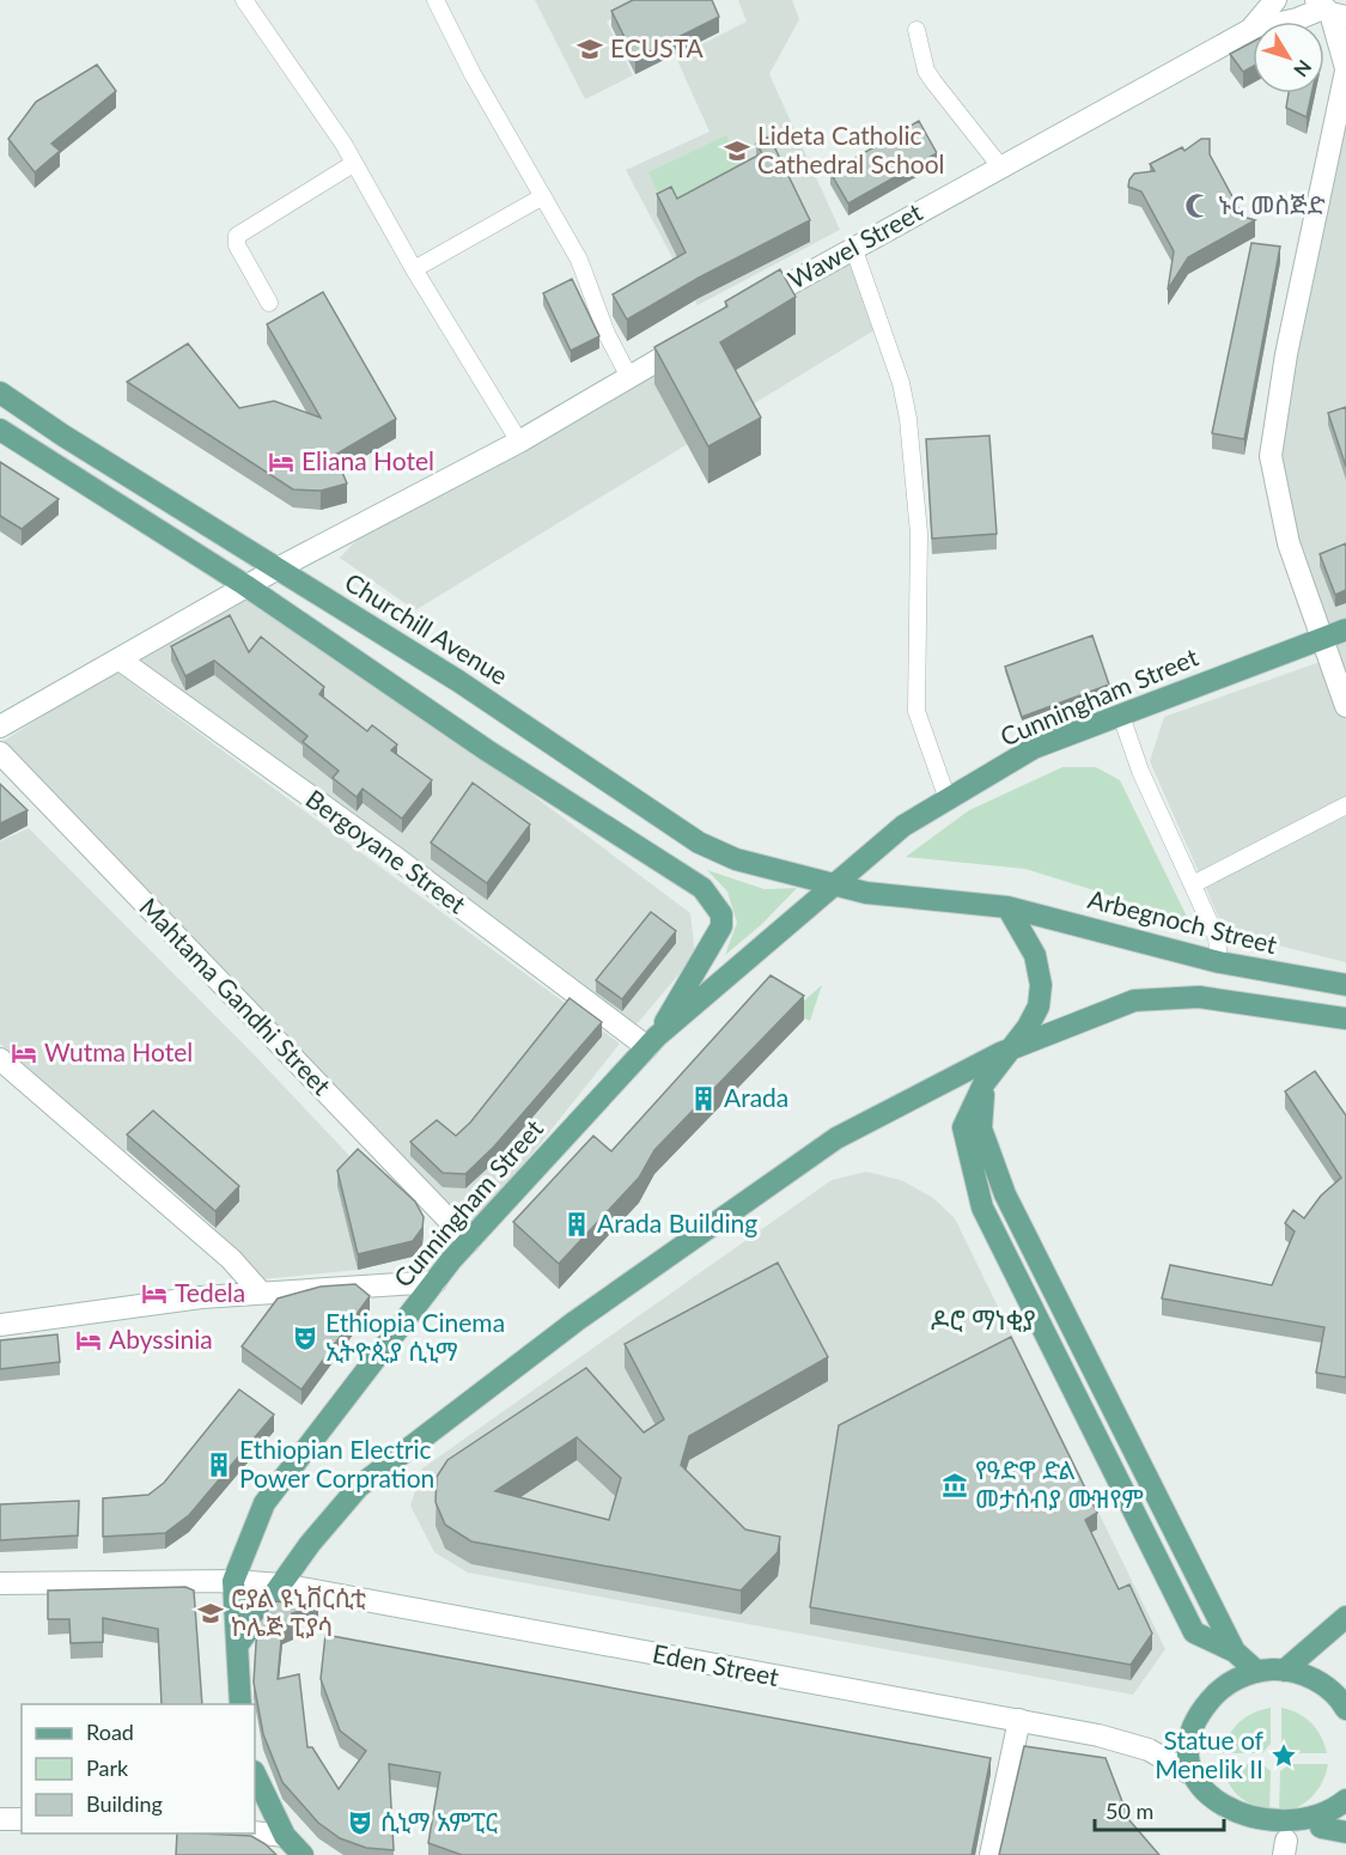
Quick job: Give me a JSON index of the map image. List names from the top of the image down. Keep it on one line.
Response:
{"streets":{"main road":["Wawel Street","Churchill Avenue","Cunningham Street","Bergoyane Street","Arbegnoch Street","Mahtama Gandhi Street","Eden Street"]},"crossings":[["Churchill Avenue","Cunningham Street"],["Churchill Avenue","Arbegnoch Street"],["Cunningham Street","Bergoyane Street"],["Cunningham Street","Mahtama Gandhi Street"],["Cunningham Street","Eden Street"]],"districts":["ዶሮ ማነቂያ"],"places":{"school or university":["ECUSTA","Lideta Catholic Cathedral School","ሮያል ዩኒቨርሲቲ ኮሌጅ ፒያሳ"],"mosque":["ኑር መስጅድ"],"hotel":["Eliana Hotel","Wutma Hotel","Tedela","Abyssinia"],"building":["Arada","Arada Building","Ethiopian Electric Power Corpration"],"theatre":["Ethiopia Cinema ኢትዮጲያ ሲኒማ","ሲኒማ አምፒር"],"museum":["የዓድዋ ድል መታሰብያ ሙዝየም"],"place":["Statue of Menelik II"]},"legend":["Road","Park","Building"],"scale_bar":"50 m","north":"bottom right"}
